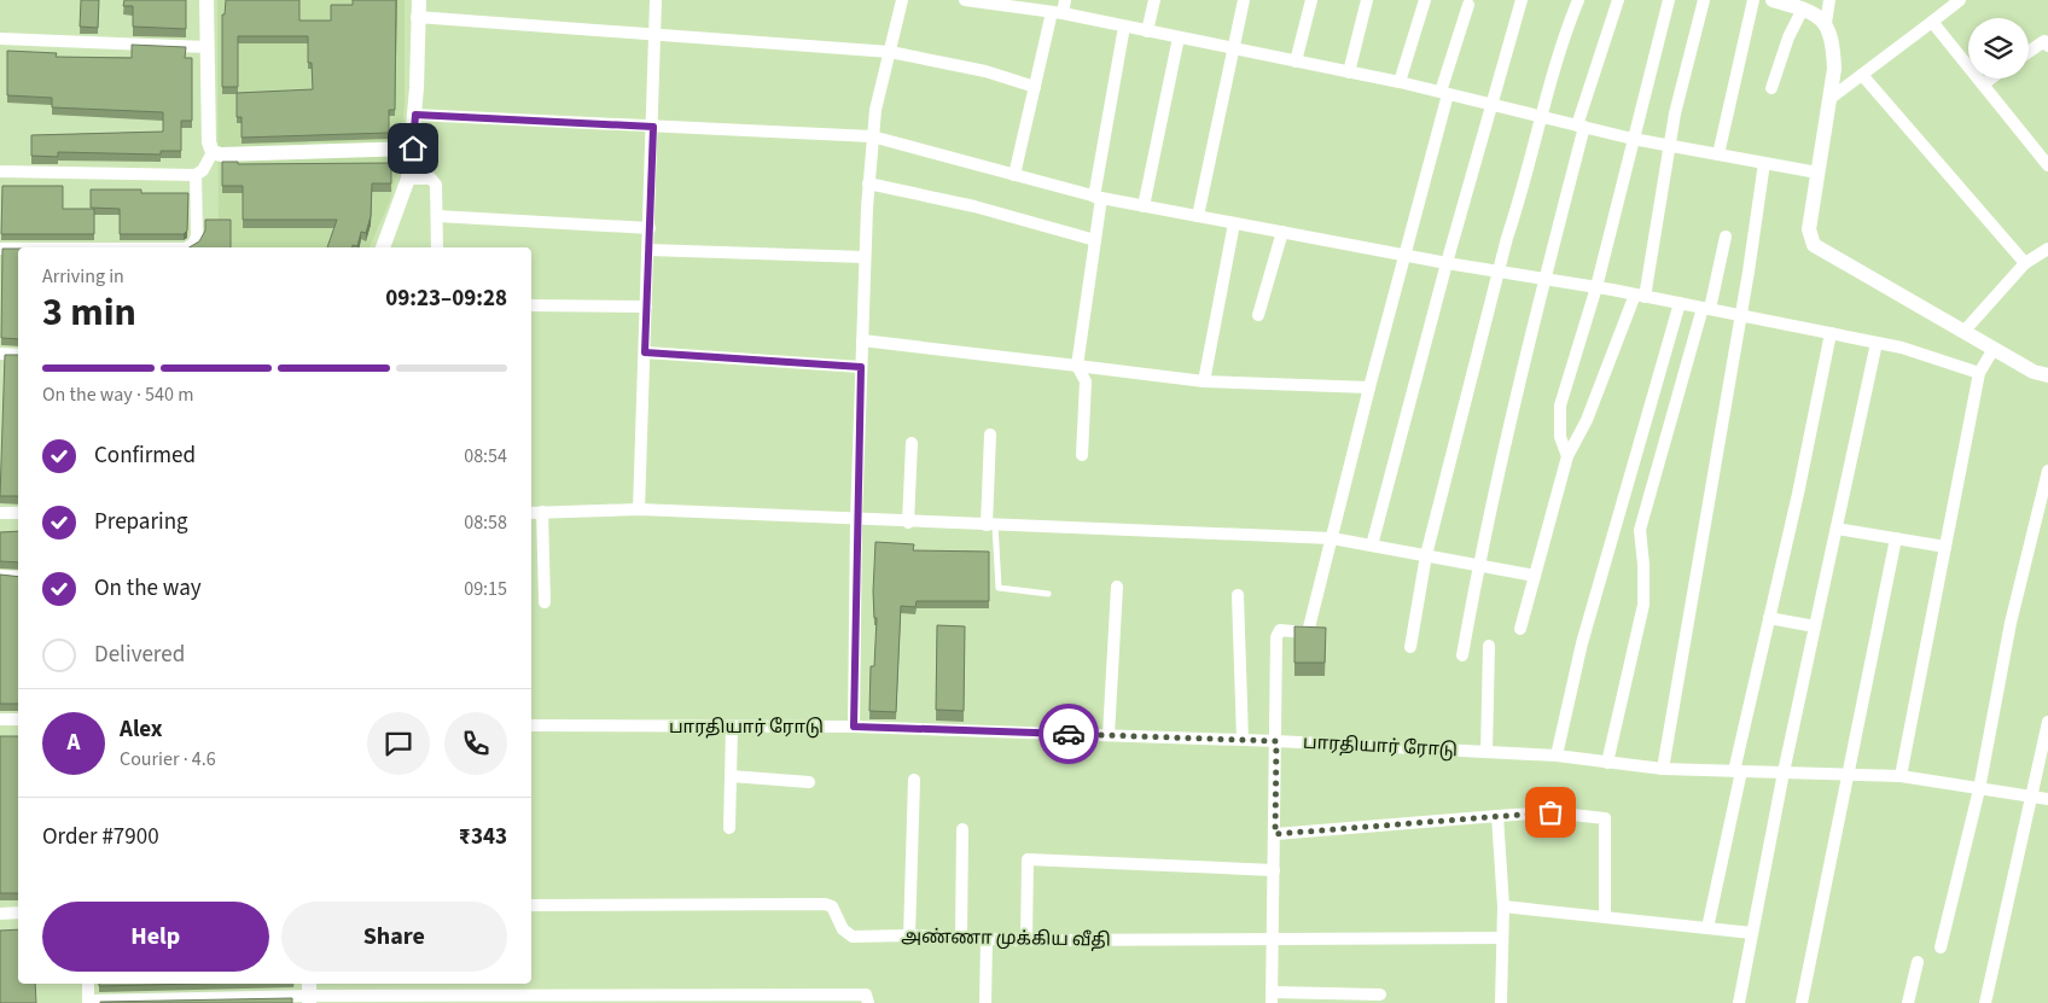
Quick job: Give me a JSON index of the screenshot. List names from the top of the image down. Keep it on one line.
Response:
{"streets":{"street":["பாரதியார் ரோடு","அண்ணா முக்கிய வீதி"]},"page":{"heading":["3 min","Arriving in","09:23–09:28"],"panel":["Alex","Courier · 4.6","Order #7900","₹343"],"bar":"On the way · 540 m","list":[["Confirmed","08:54"],["Preparing","08:58"],["On the way","09:15"],"Delivered"],"round":"A","buttons":["Help","Share"]}}
